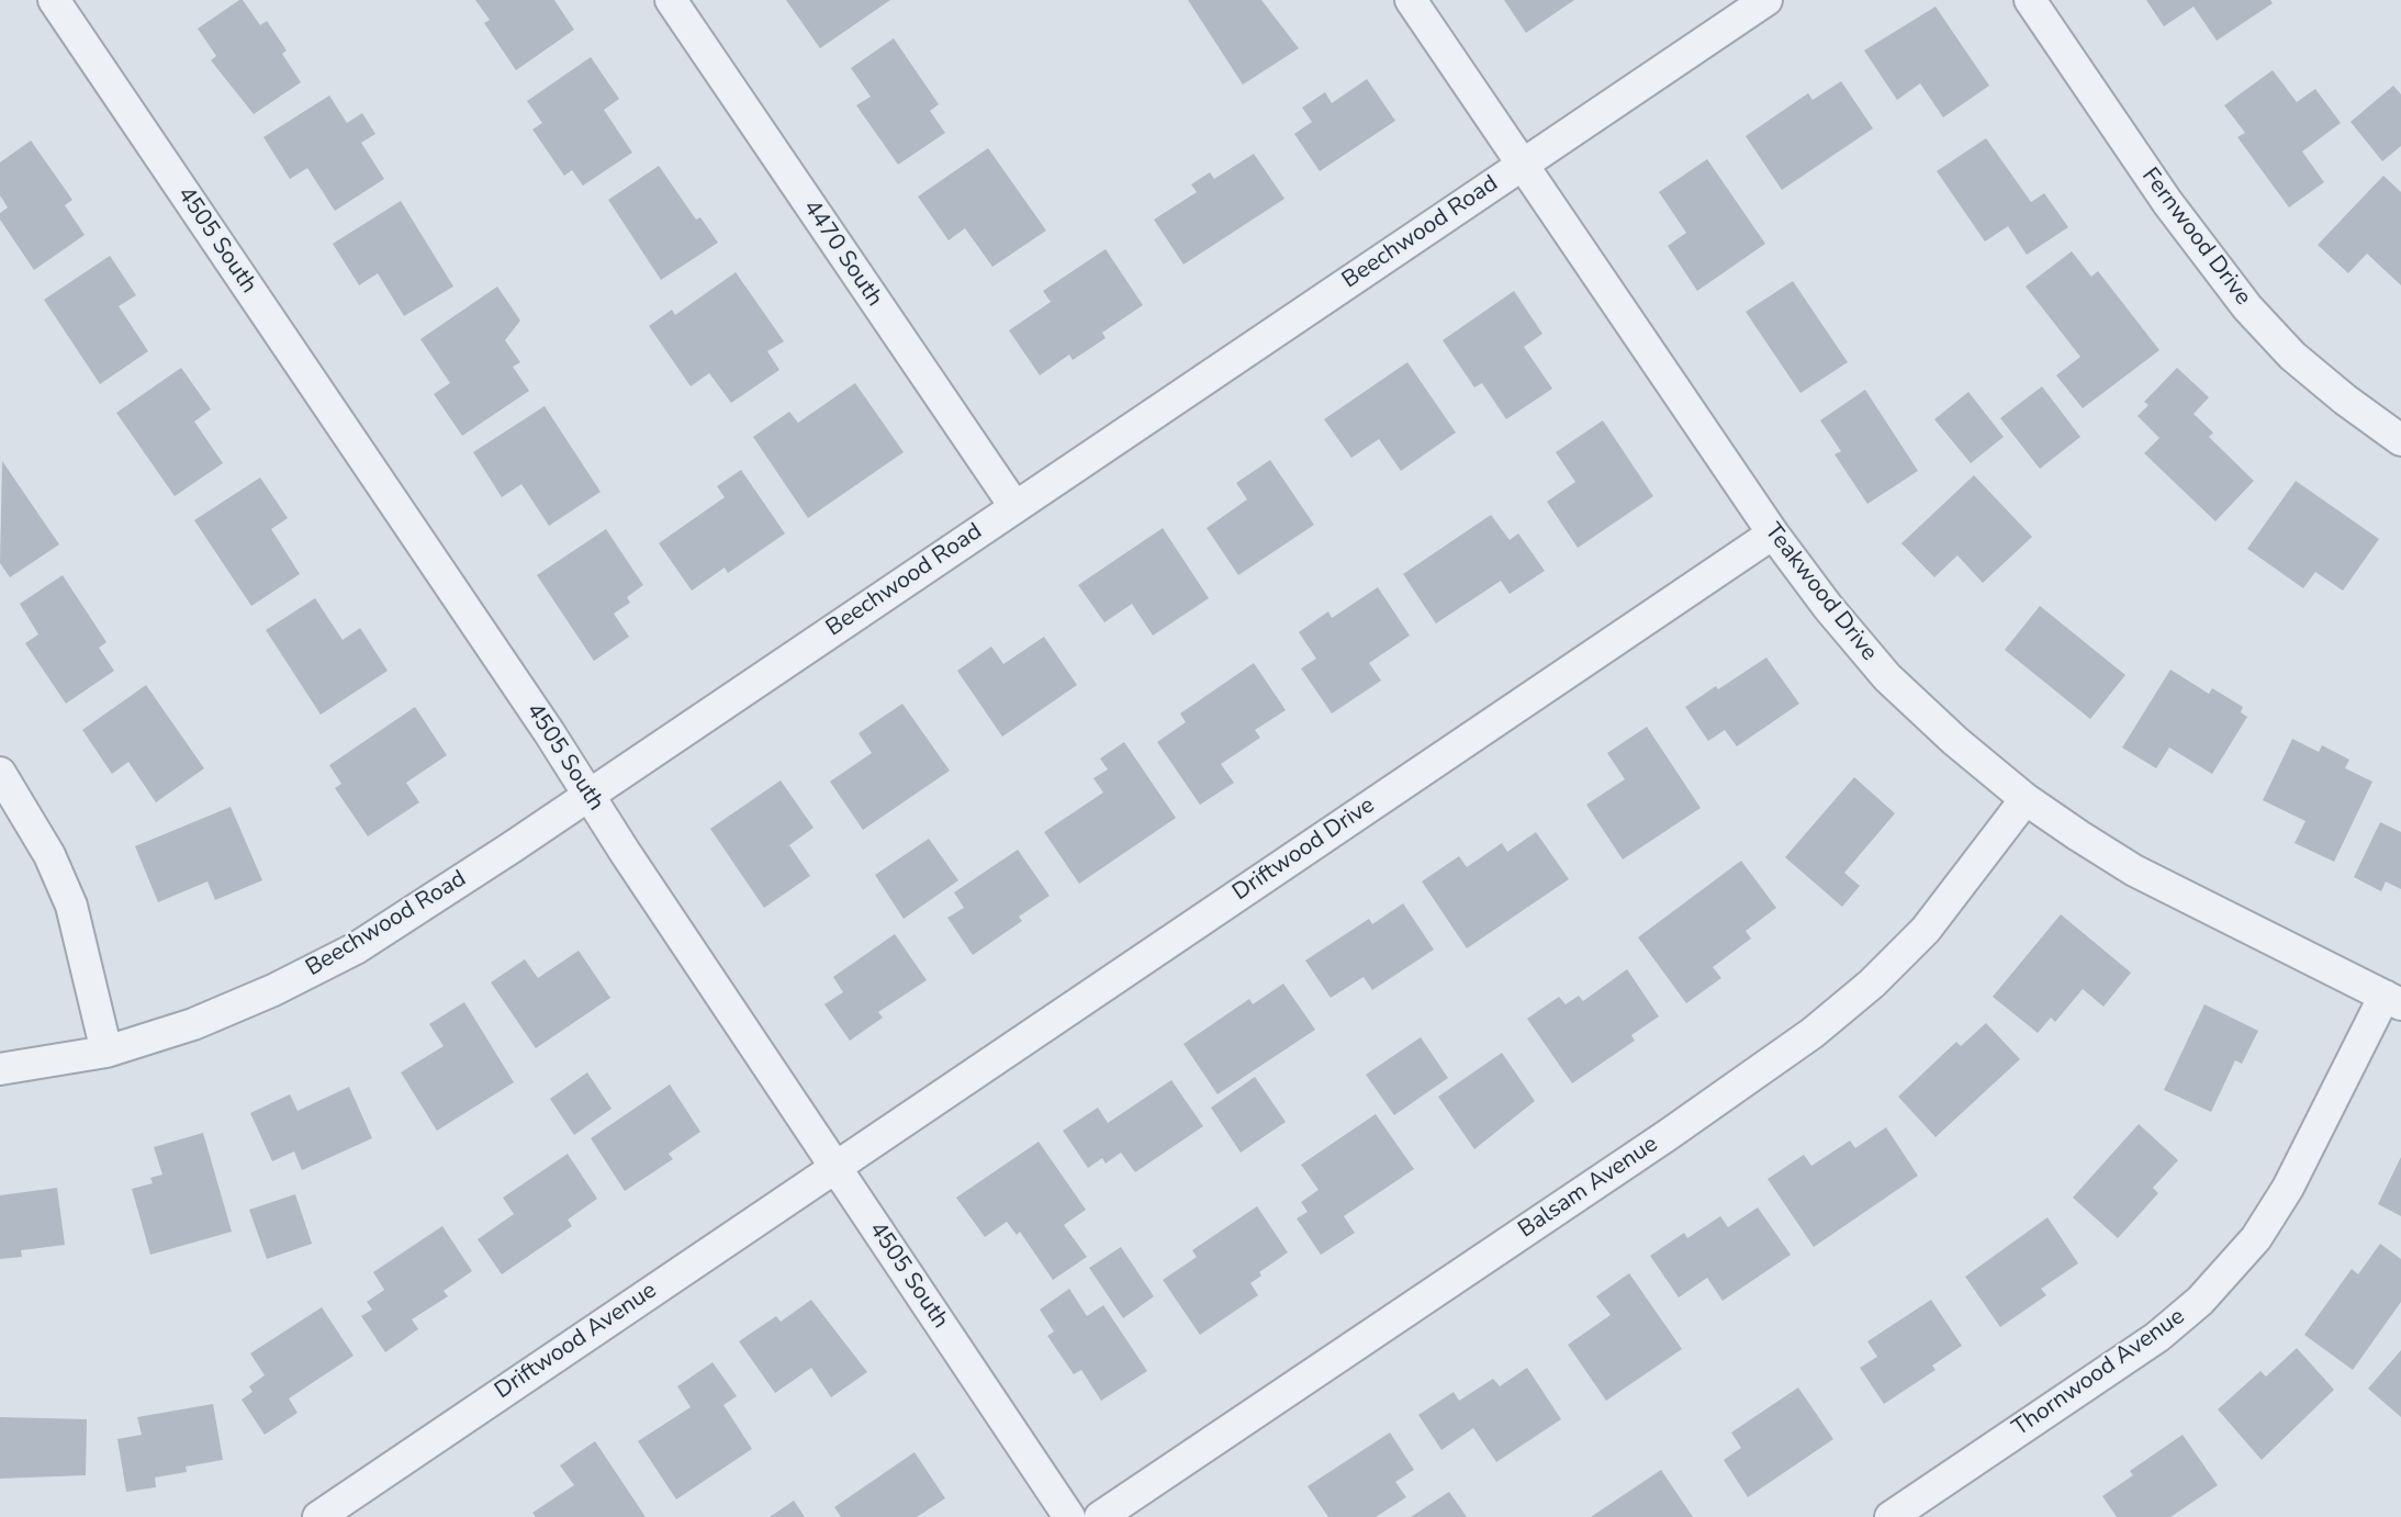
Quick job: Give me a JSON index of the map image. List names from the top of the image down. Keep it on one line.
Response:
{"streets":{"street":["Beechwood Road","Fernwood Drive","4505 South","4470 South","Teakwood Drive","Driftwood Drive","Balsam Avenue","Driftwood Avenue","Thornwood Avenue"]},"crossings":[["Beechwood Road","4505 South"],["Beechwood Road","4470 South"],["Beechwood Road","Teakwood Drive"],["4505 South","Driftwood Drive"],["4505 South","Driftwood Avenue"],["Teakwood Drive","Driftwood Drive"],["Teakwood Drive","Balsam Avenue"],["Teakwood Drive","Thornwood Avenue"],["Driftwood Drive","Driftwood Avenue"]]}
